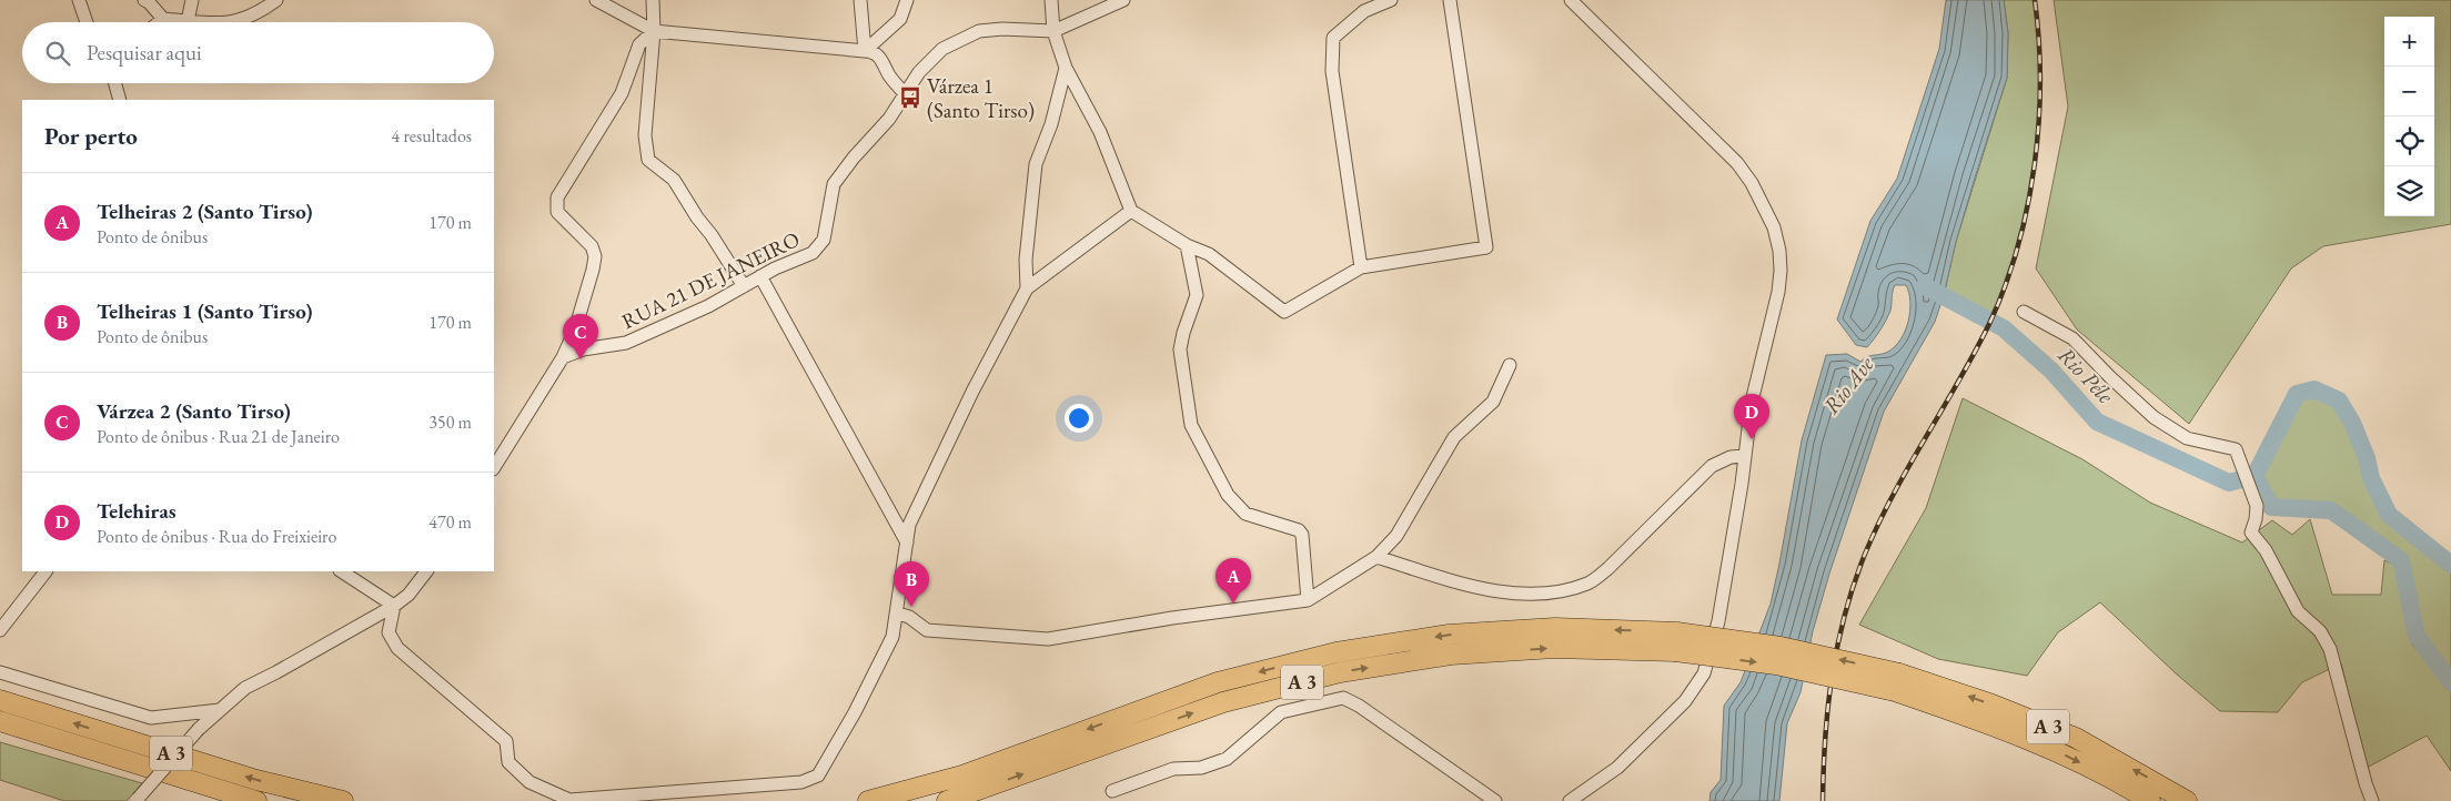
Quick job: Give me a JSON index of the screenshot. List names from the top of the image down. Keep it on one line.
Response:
{"streets":{"highway":["A 3"],"street":["RUA 21 DE JANEIRO"]},"water":["Rio Péle","Rio Ave"],"places":{"bus stop":["Várzea 1 (Santo Tirso)"]},"page":{"map_buttons":["+","−"],"search":"Pesquisar aqui","heading":["Por perto","4 resultados"],"list":[{"mark":"A","name":"Telheiras 2 (Santo Tirso)","note":"Ponto de ônibus","value":"170 m"},{"mark":"B","name":"Telheiras 1 (Santo Tirso)","note":"Ponto de ônibus","value":"170 m"},{"mark":"C","name":"Várzea 2 (Santo Tirso)","note":"Ponto de ônibus · Rua 21 de Janeiro","value":"350 m"},{"mark":"D","name":"Telehiras","note":"Ponto de ônibus · Rua do Freixieiro","value":"470 m"}],"pins":["C","D","A","B"]}}
